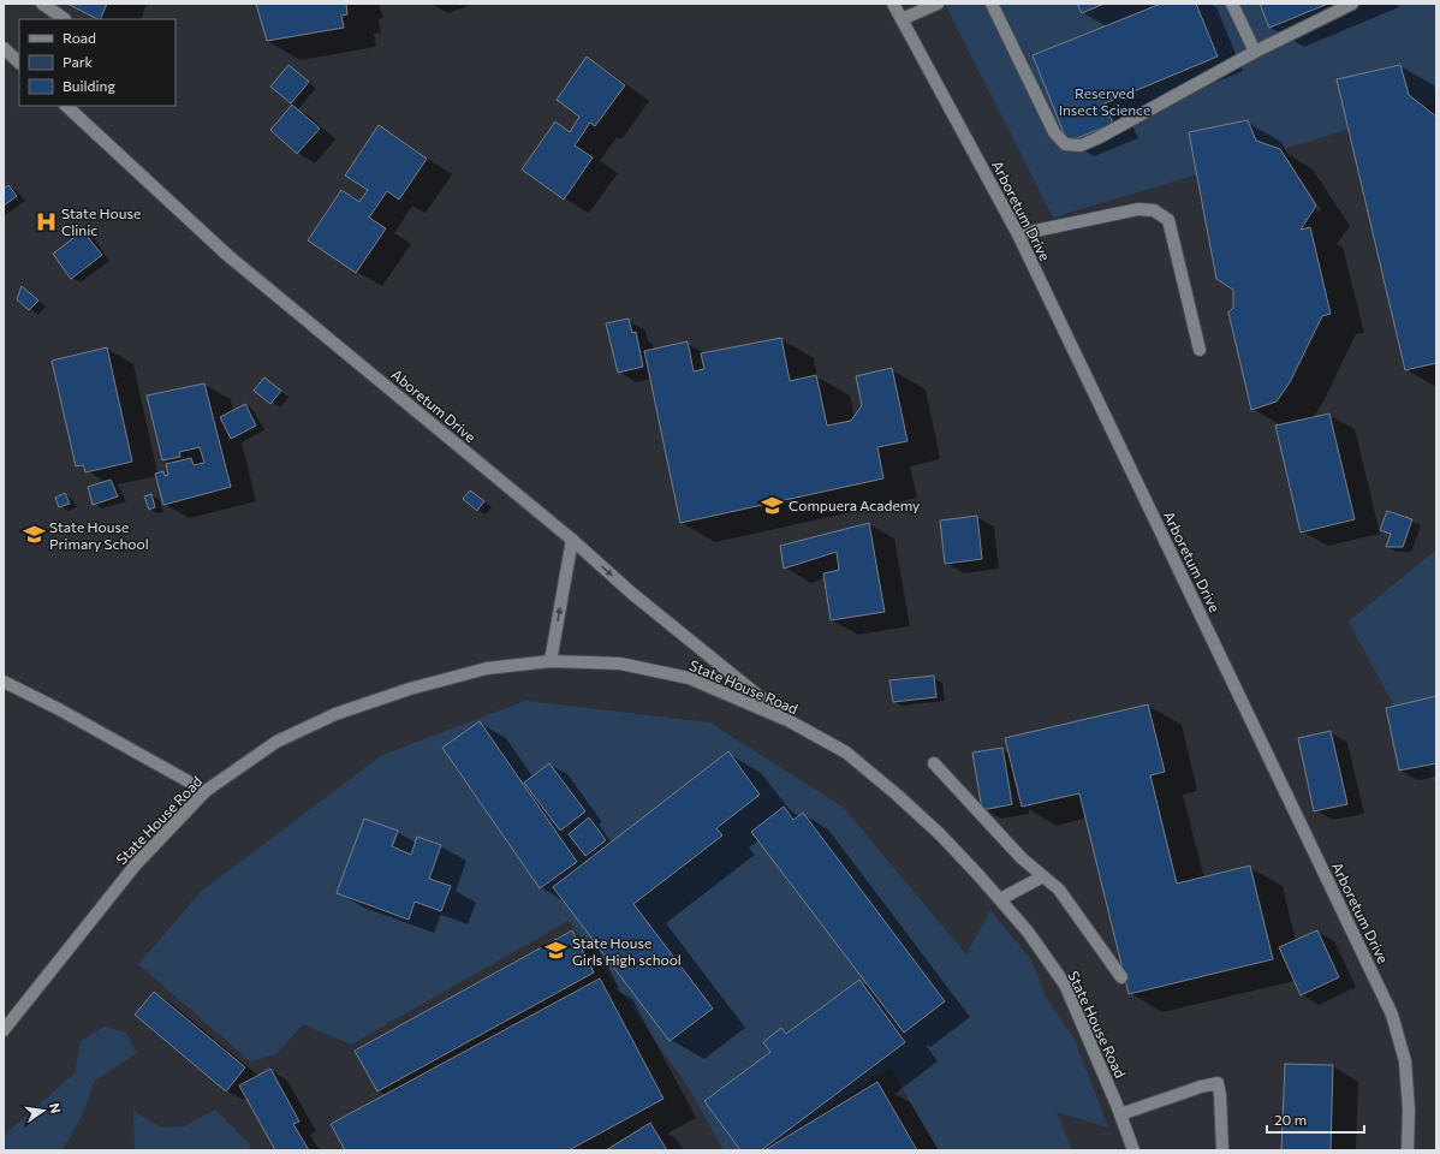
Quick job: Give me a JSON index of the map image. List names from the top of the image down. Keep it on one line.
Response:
{"streets":{"street":["Arboretum Drive","Aboretum Drive","State House Road"]},"crossings":[["Aboretum Drive","State House Road"]],"parks":["Reserved Insect Science"],"places":{"hospital":["State House Clinic"],"school or university":["Compuera Academy","State House Primary School","State House Girls High school"]},"legend":["Road","Park","Building"],"scale_bar":"20 m","north":"right"}
